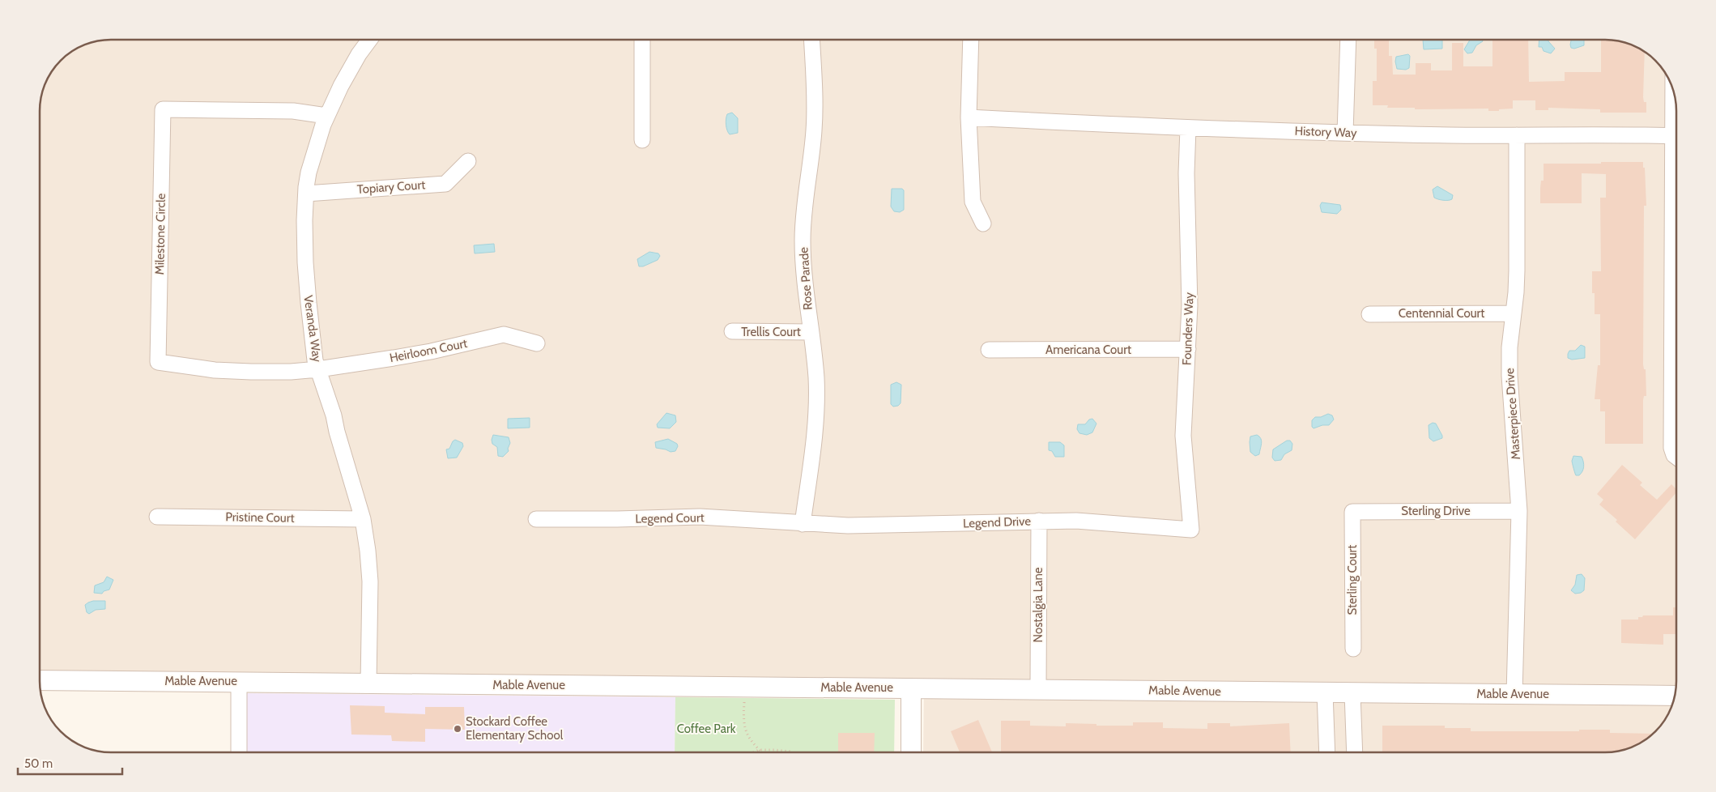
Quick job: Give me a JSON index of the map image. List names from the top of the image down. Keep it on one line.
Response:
{"streets":{"street":["History Way","Topiary Court","Milestone Circle","Rose Parade","Centennial Court","Veranda Way","Founders Way","Trellis Court","Americana Court","Heirloom Court","Masterpiece Drive","Sterling Drive","Pristine Court","Legend Court","Legend Drive","Sterling Court","Nostalgia Lane","Mable Avenue"]},"crossings":[["History Way","Founders Way"],["History Way","Masterpiece Drive"],["Topiary Court","Veranda Way"],["Milestone Circle","Veranda Way"],["Milestone Circle","Heirloom Court"],["Rose Parade","Trellis Court"],["Rose Parade","Legend Court"],["Rose Parade","Legend Drive"],["Centennial Court","Masterpiece Drive"],["Veranda Way","Heirloom Court"],["Veranda Way","Pristine Court"],["Veranda Way","Mable Avenue"],["Founders Way","Americana Court"],["Founders Way","Legend Drive"],["Masterpiece Drive","Sterling Drive"],["Masterpiece Drive","Mable Avenue"],["Sterling Drive","Sterling Court"],["Legend Court","Legend Drive"],["Legend Drive","Nostalgia Lane"],["Nostalgia Lane","Mable Avenue"]],"parks":["Coffee Park"],"places":["Stockard Coffee Elementary School"],"scale_bar":"50 m"}
